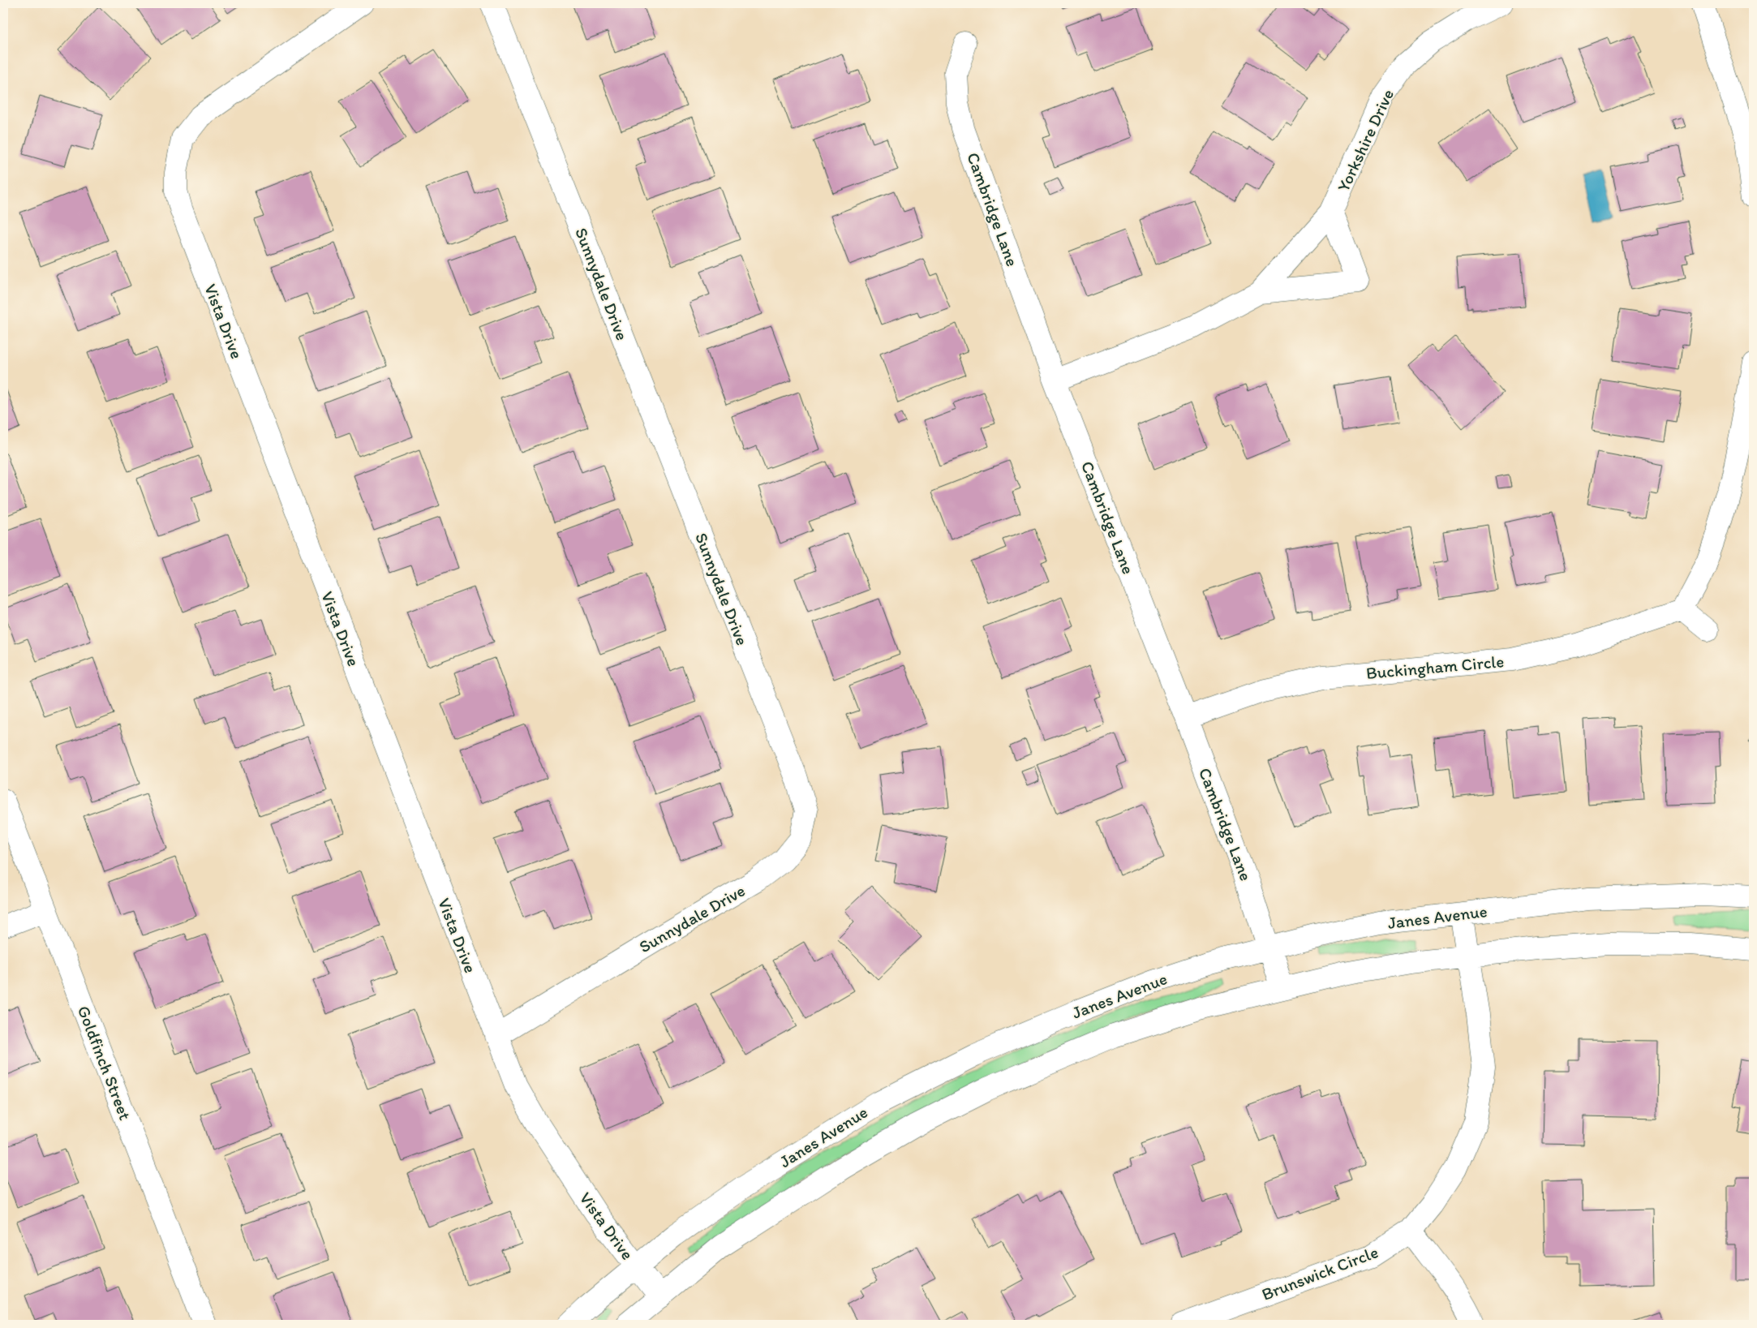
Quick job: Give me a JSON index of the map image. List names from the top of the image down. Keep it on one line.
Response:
{"streets":{"street":["Yorkshire Drive","Cambridge Lane","Sunnydale Drive","Vista Drive","Buckingham Circle","Janes Avenue","Goldfinch Street","Brunswick Circle"]},"crossings":[["Yorkshire Drive","Cambridge Lane"],["Cambridge Lane","Buckingham Circle"],["Cambridge Lane","Janes Avenue"],["Sunnydale Drive","Vista Drive"],["Vista Drive","Janes Avenue"],["Janes Avenue","Brunswick Circle"]]}
